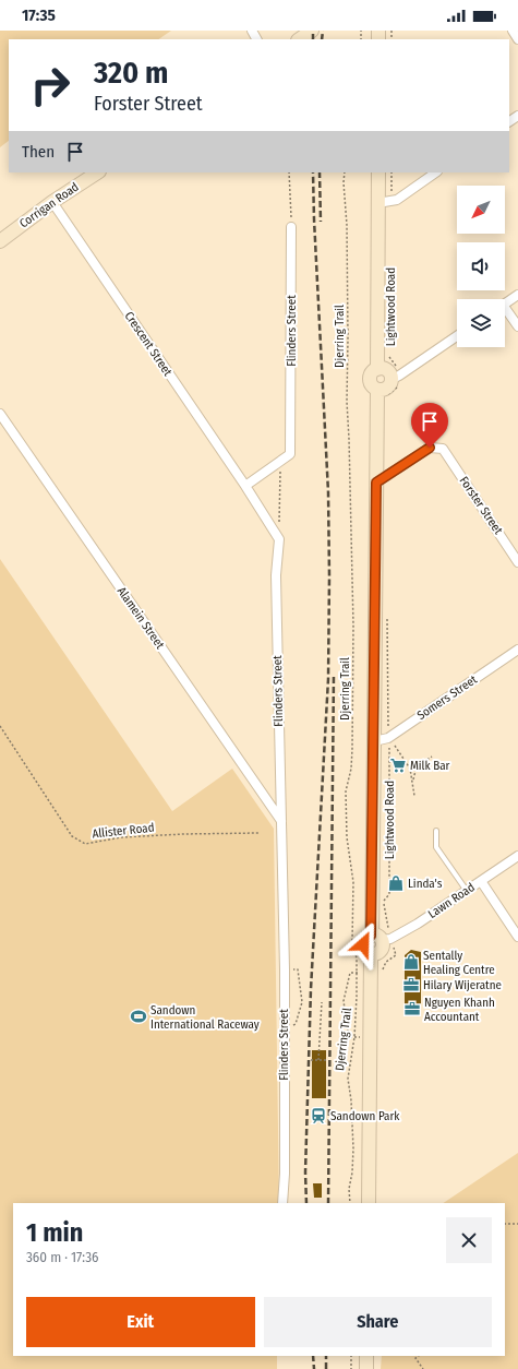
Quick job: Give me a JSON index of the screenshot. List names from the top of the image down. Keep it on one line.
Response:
{"streets":{"main road":["Corrigan Road","Lightwood Road"],"street":["Flinders Street","Crescent Street","Forster Street","Alamein Street","Somers Street","Lawn Road"],"path":["Djerring Trail","Allister Road"]},"crossings":[["Corrigan Road","Crescent Street"],["Lightwood Road","Forster Street"],["Lightwood Road","Somers Street"],["Lightwood Road","Lawn Road"],["Flinders Street","Crescent Street"],["Flinders Street","Alamein Street"]],"places":{"supermarket":["Milk Bar"],"shop":["Linda's","Sentally Healing Centre"],"office":["Hilary Wijeratne","Nguyen Khanh Accountant"],"sports":["Sandown International Raceway"],"station":["Sandown Park"]},"north":"bottom left","page":{"status":"17:35","turn":["320 m","Forster Street"],"then":"Then","heading":["1 min","360 m · 17:36"],"buttons":["Exit","Share"]}}
